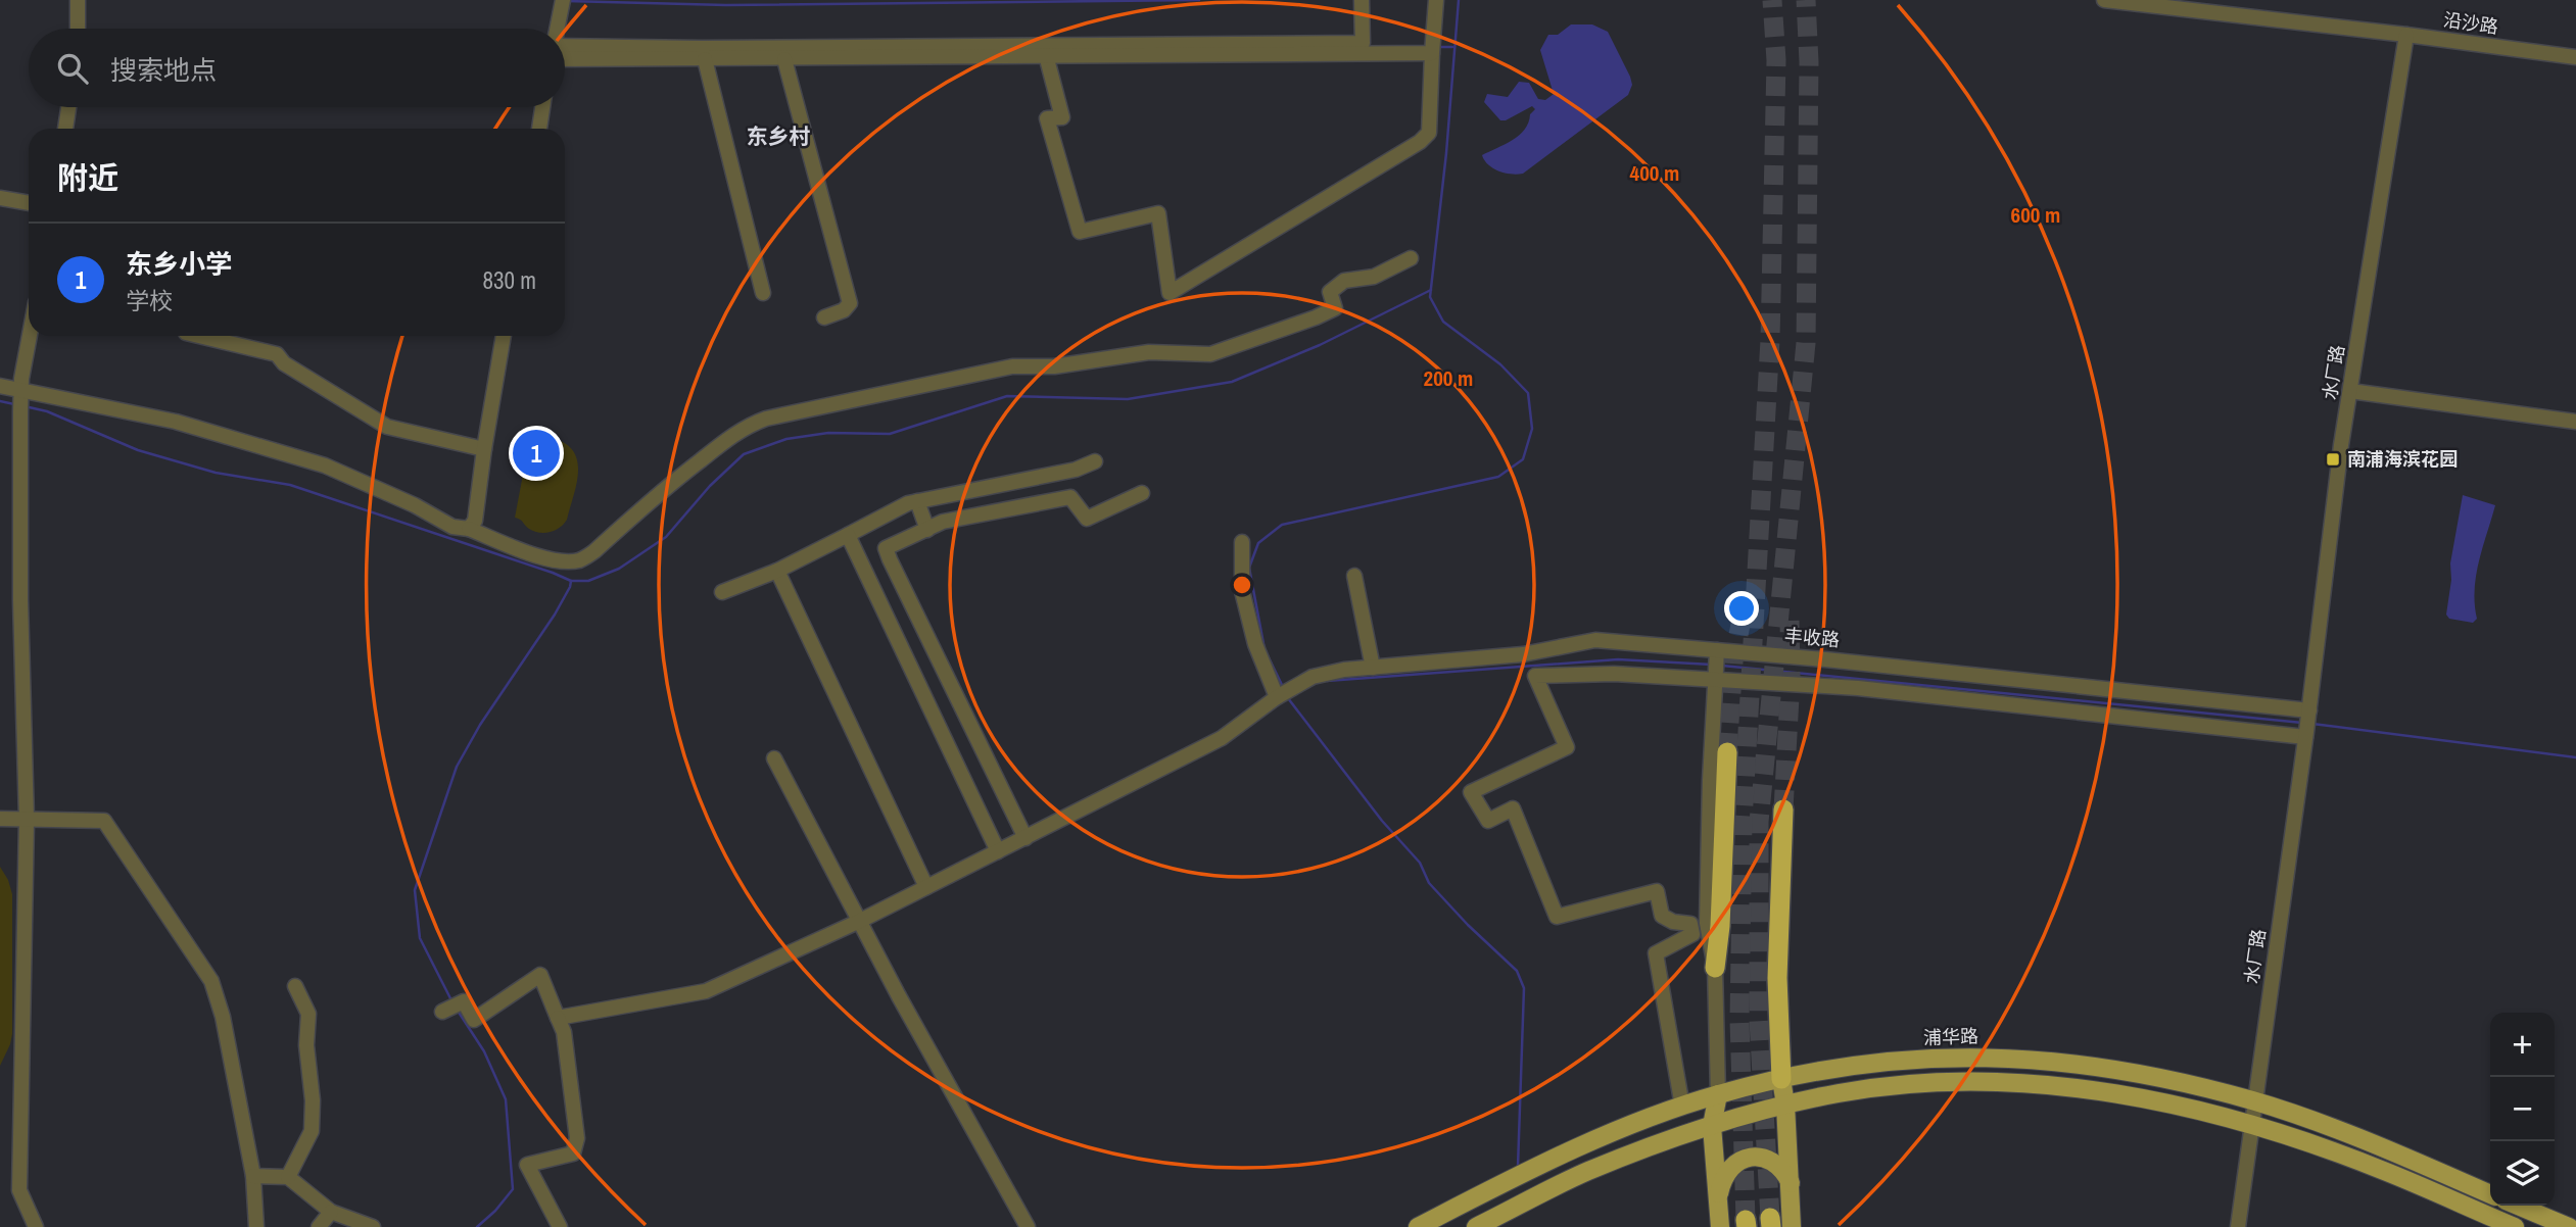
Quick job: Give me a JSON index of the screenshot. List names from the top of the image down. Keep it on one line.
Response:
{"streets":{"main road":["浦华路"],"street":["沿沙路","水厂路","丰收路"]},"crossings":[["沿沙路","水厂路"],["水厂路","丰收路"],["水厂路","浦华路"]],"districts":["东乡村"],"places":{"transit":["南浦海滨花园"]},"page":{"search":"搜索地点","heading":"附近","list":[{"mark":"1","name":"东乡小学","note":"学校","value":"830 m"}],"pins":"1","map_buttons":["+","−"]},"rings":["400 m","600 m","200 m"]}
